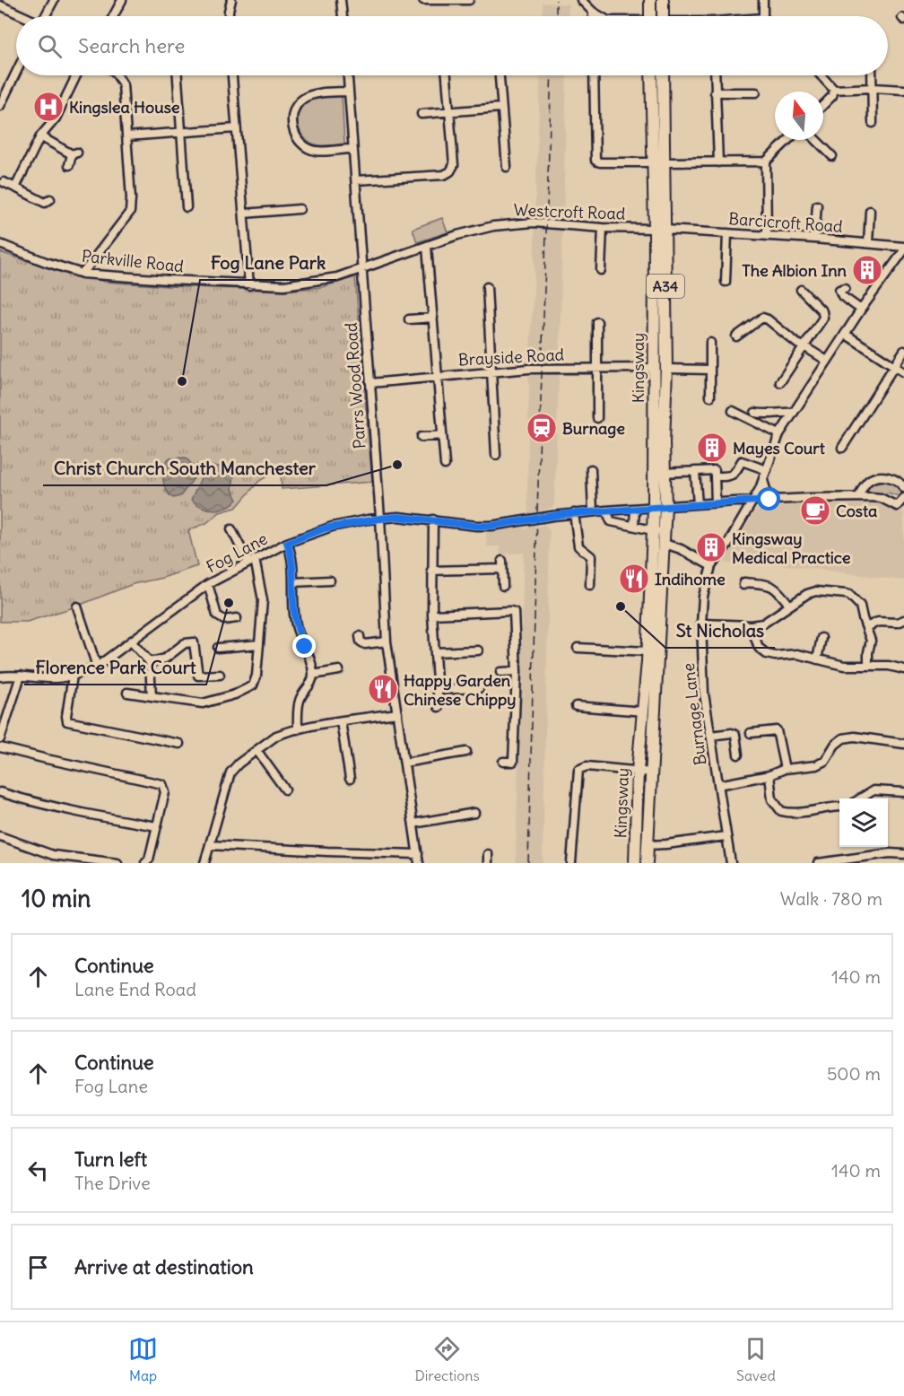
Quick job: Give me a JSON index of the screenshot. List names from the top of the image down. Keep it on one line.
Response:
{"streets":{"highway":["A34","Kingsway"],"street":["Westcroft Road","Barcicroft Road","Parkville Road","Brayside Road","Parrs Wood Road","Fog Lane","Burnage Lane"]},"crossings":[["Westcroft Road","Barcicroft Road"],["Westcroft Road","Parkville Road"],["Westcroft Road","Kingsway"],["Westcroft Road","Parrs Wood Road"],["Barcicroft Road","Kingsway"],["Barcicroft Road","Burnage Lane"],["Parkville Road","Parrs Wood Road"],["Brayside Road","Kingsway"],["Brayside Road","Parrs Wood Road"],["Kingsway","Fog Lane"],["Parrs Wood Road","Fog Lane"],["Fog Lane","Burnage Lane"]],"places":{"hospital":["Kingslea House"],"building":["The Albion Inn","Mayes Court","Kingsway Medical Practice"],"other":["Fog Lane Park","Christ Church South Manchester","Florence Park Court","St Nicholas"],"station":["Burnage"],"cafe":["Costa"],"restaurant":["Indihome","Happy Garden Chinese Chippy"]},"north":"top","page":{"search":"Search here","heading":["10 min","Walk · 780 m"],"list":[["Continue","Lane End Road","140 m"],["Continue","Fog Lane","500 m"],["Turn left","The Drive","140 m"],"Arrive at destination"],"nav":["Map","Directions","Saved"]}}
